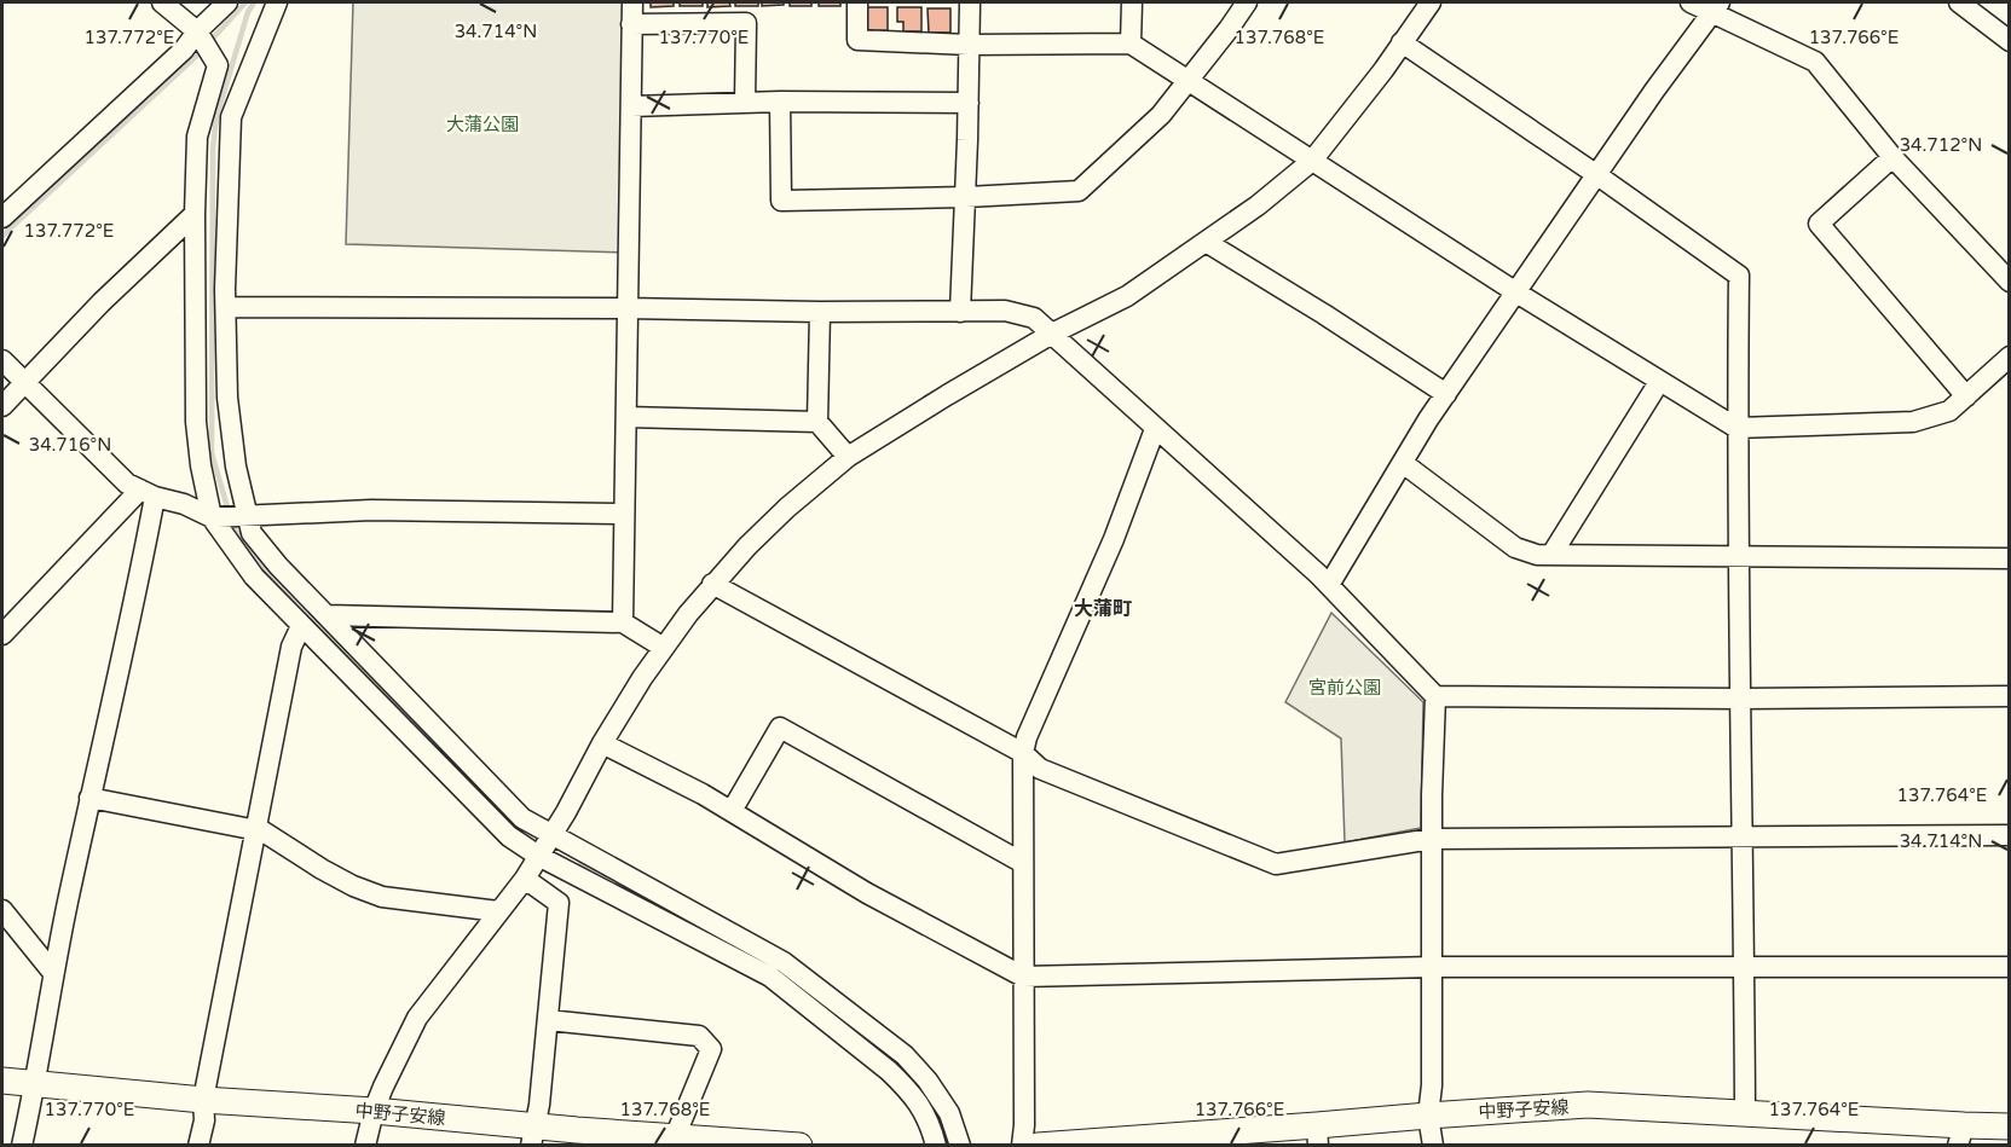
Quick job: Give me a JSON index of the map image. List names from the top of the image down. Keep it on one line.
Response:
{"streets":{"main road":["中野子安線"]},"districts":["大蒲町"],"parks":["大蒲公園","宮前公園"],"coordinates":["34.714°N","137.772°E","137.770°E","137.768°E","137.766°E","34.712°N","34.716°N","137.764°E"]}
